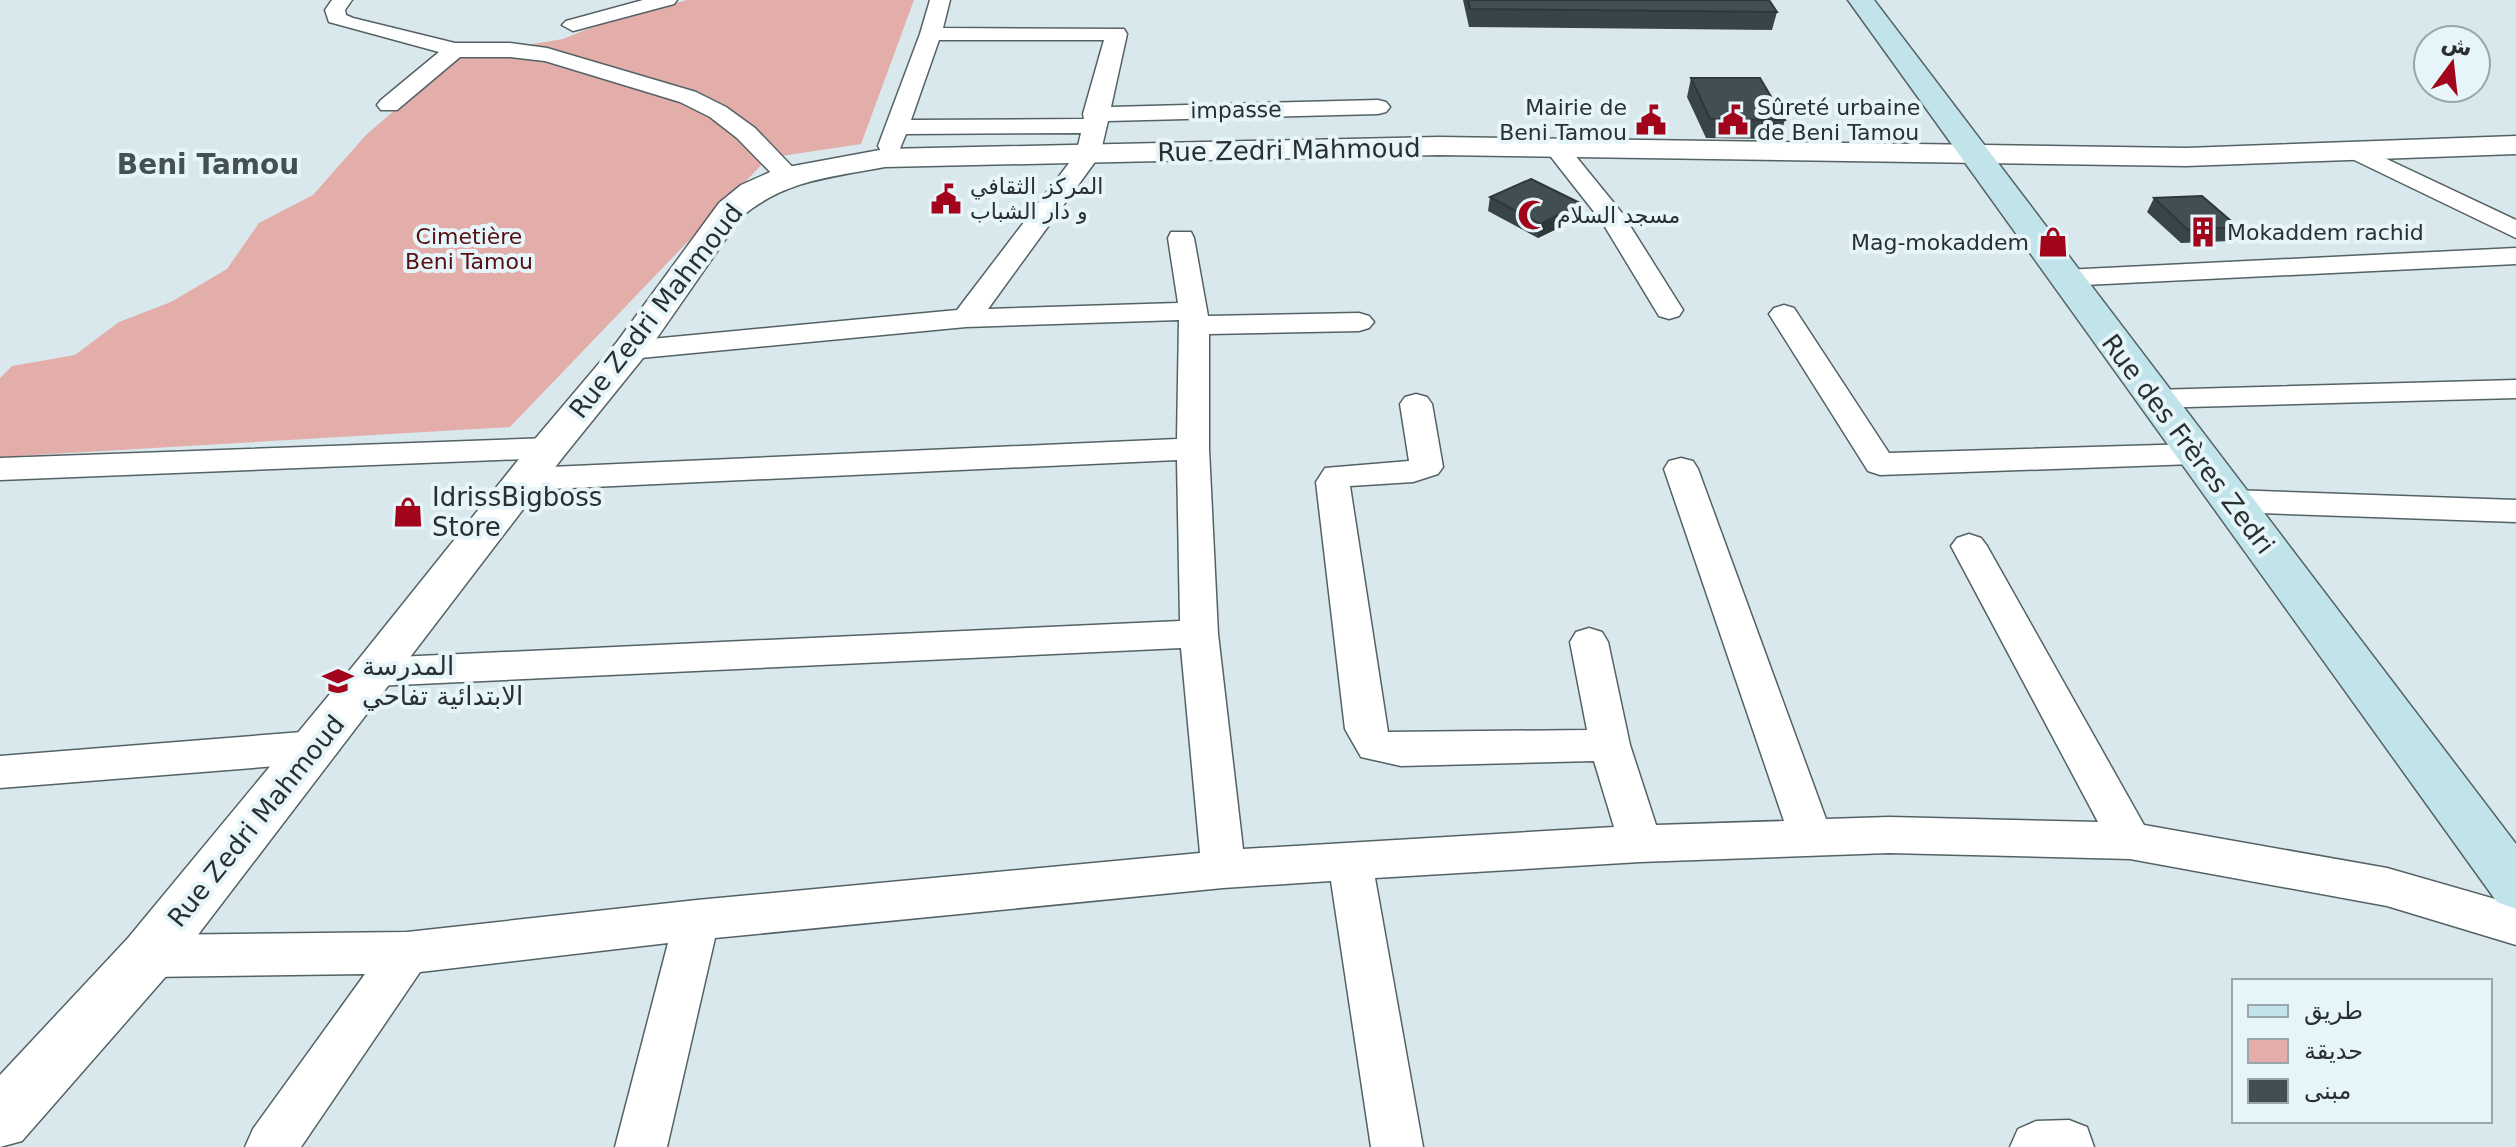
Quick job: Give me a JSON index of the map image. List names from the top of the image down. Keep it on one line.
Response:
{"streets":{"main road":["Rue des Frères Zedri"],"street":["impasse","Rue Zedri Mahmoud"]},"crossings":[["impasse","Rue Zedri Mahmoud"],["Rue Zedri Mahmoud","Rue des Frères Zedri"]],"districts":["Beni Tamou"],"parks":["Cimetière Beni Tamou"],"places":{"public building":["Mairie de Beni Tamou","Sûreté urbaine de Beni Tamou","المركز الثقافي و دار الشباب"],"mosque":["مسجد السلام"],"building":["Mokaddem rachid"],"shop":["Mag-mokaddem","IdrissBigboss Store"],"school or university":["المدرسة الابتدائية تفاحي"]},"legend":["طريق","حديقة","مبنى"],"north":"top"}
